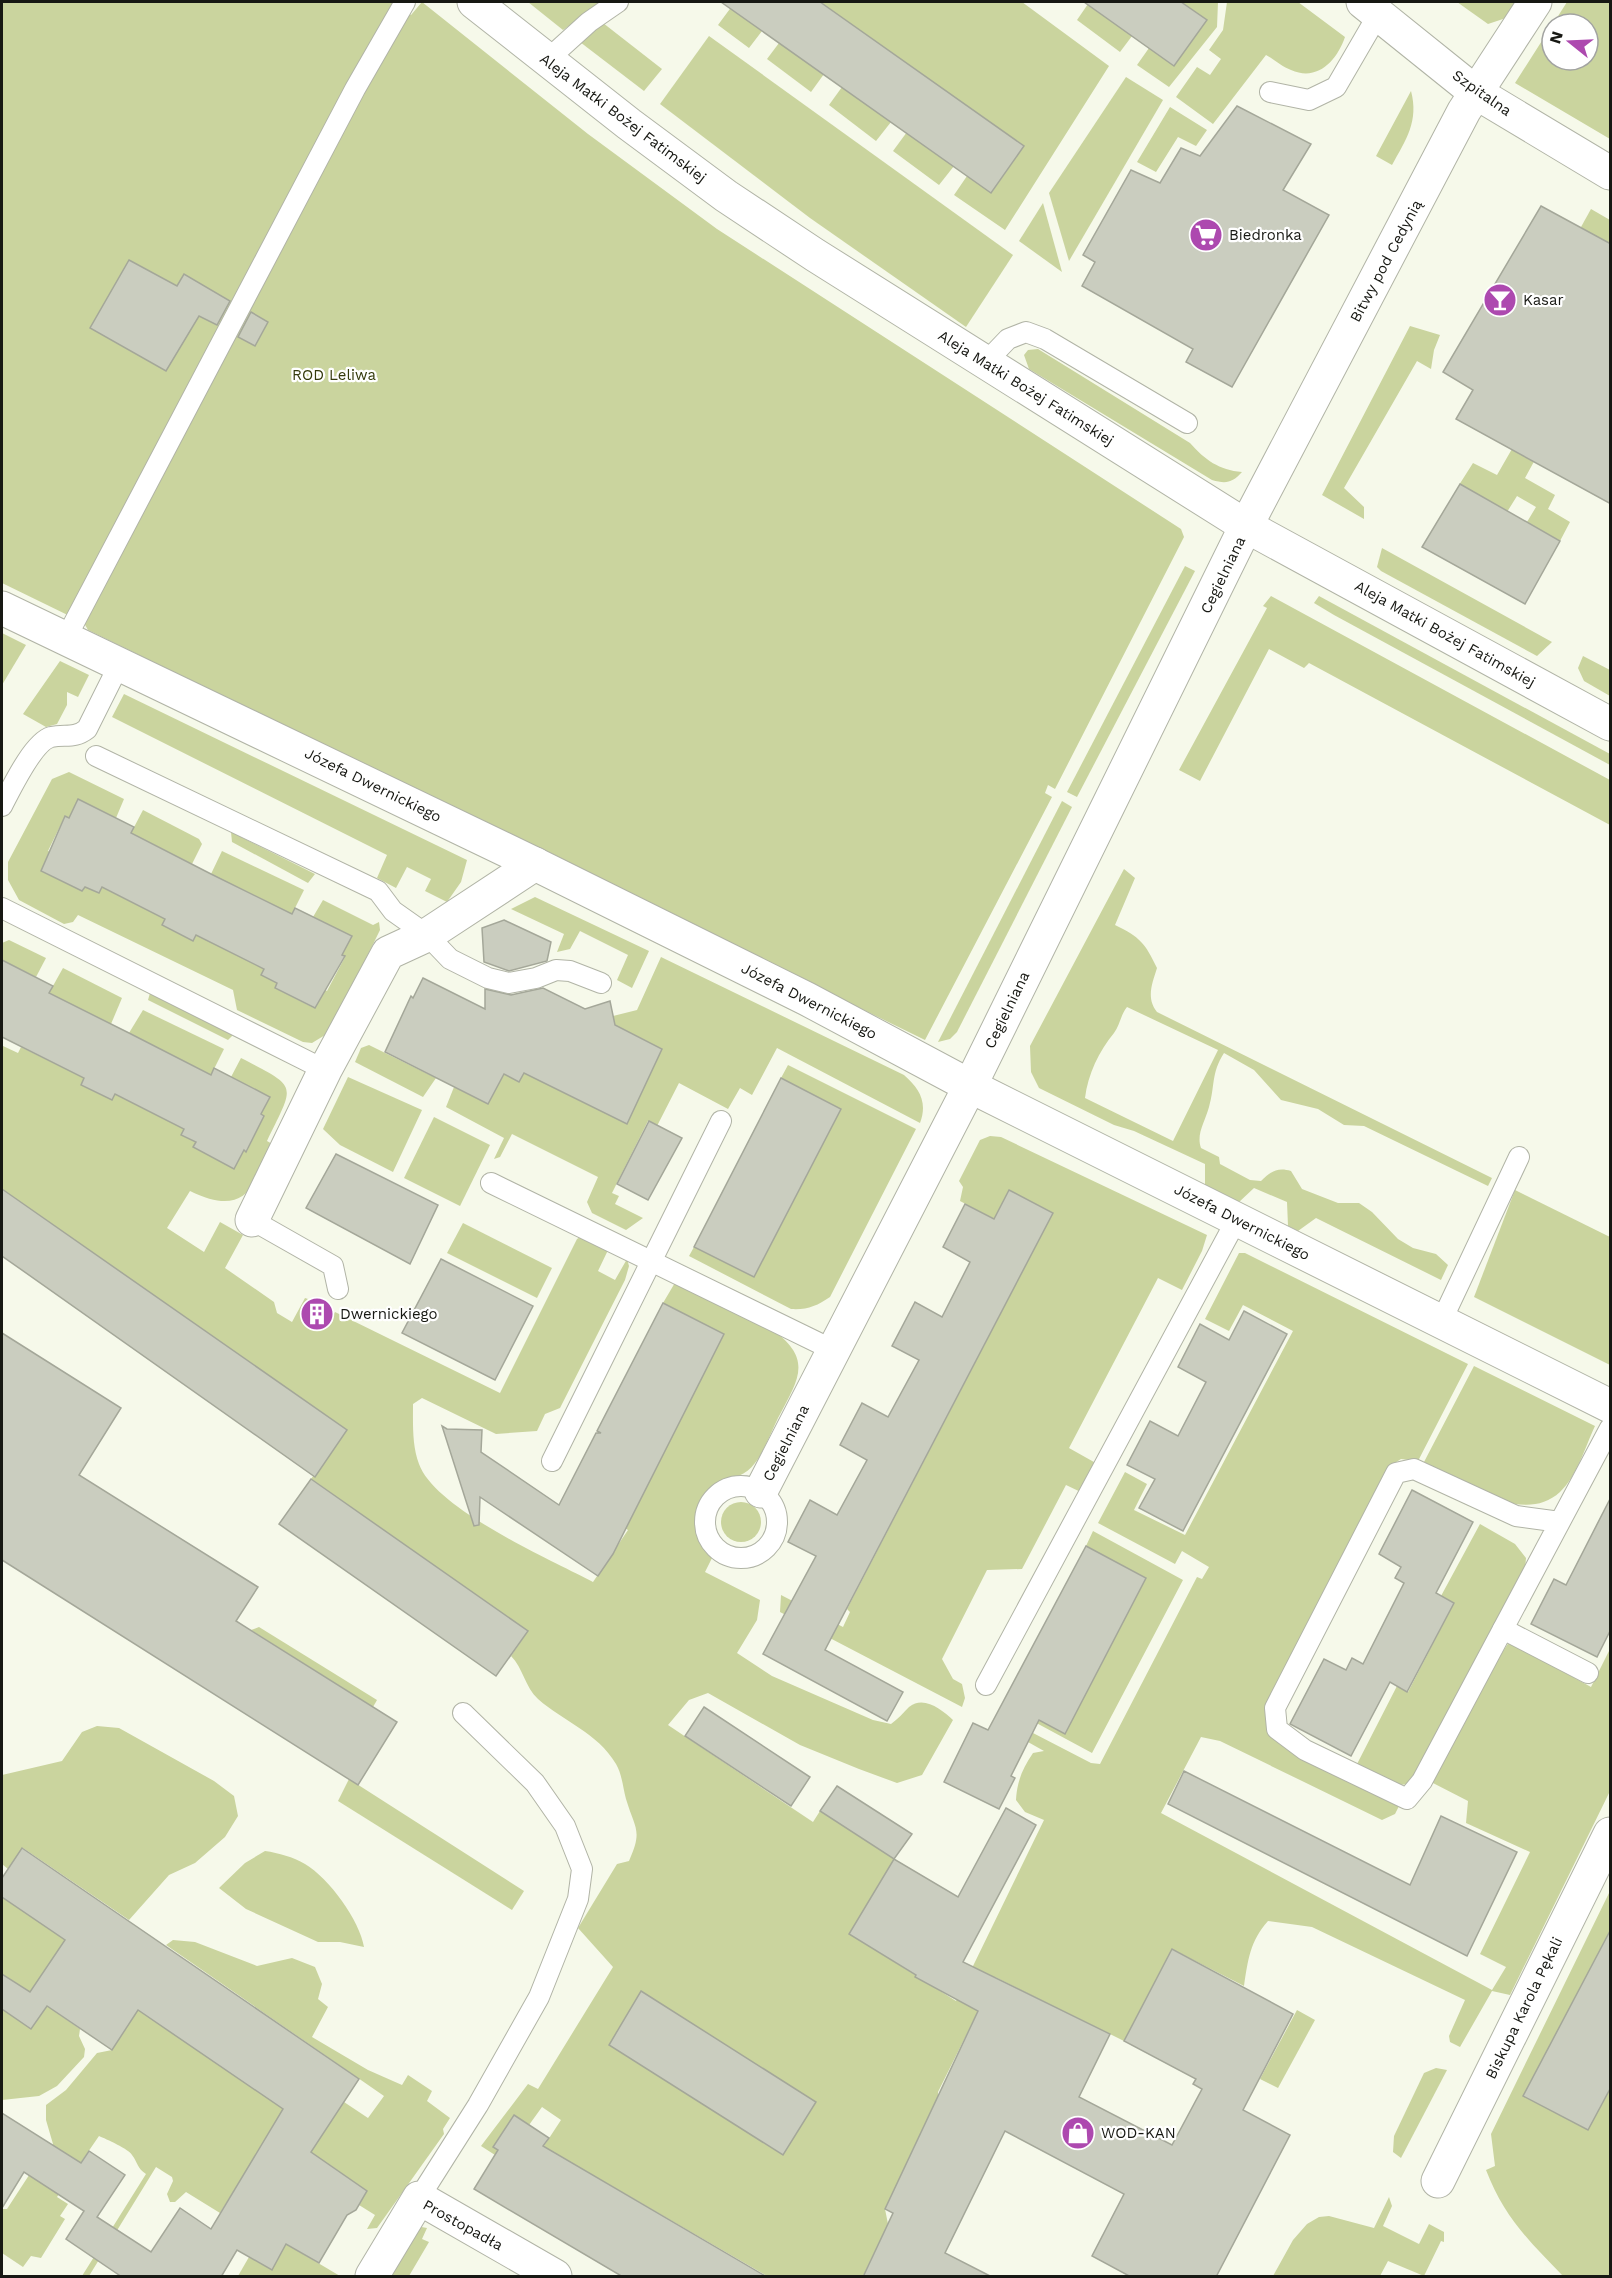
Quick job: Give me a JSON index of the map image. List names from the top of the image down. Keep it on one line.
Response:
{"streets":{"street":["Szpitalna","Aleja Matki Bożej Fatimskiej","Bitwy pod Cedynią","Cegielniana","Józefa Dwernickiego","Biskupa Karola Pękali","Prostopadła"]},"crossings":[["Szpitalna","Bitwy pod Cedynią"],["Aleja Matki Bożej Fatimskiej","Bitwy pod Cedynią"],["Aleja Matki Bożej Fatimskiej","Cegielniana"],["Bitwy pod Cedynią","Cegielniana"],["Cegielniana","Józefa Dwernickiego"]],"parks":["ROD Leliwa"],"places":{"supermarket":["Biedronka"],"bar":["Kasar"],"building":["Dwernickiego"],"shop":["WOD-KAN"]},"north":"left"}
